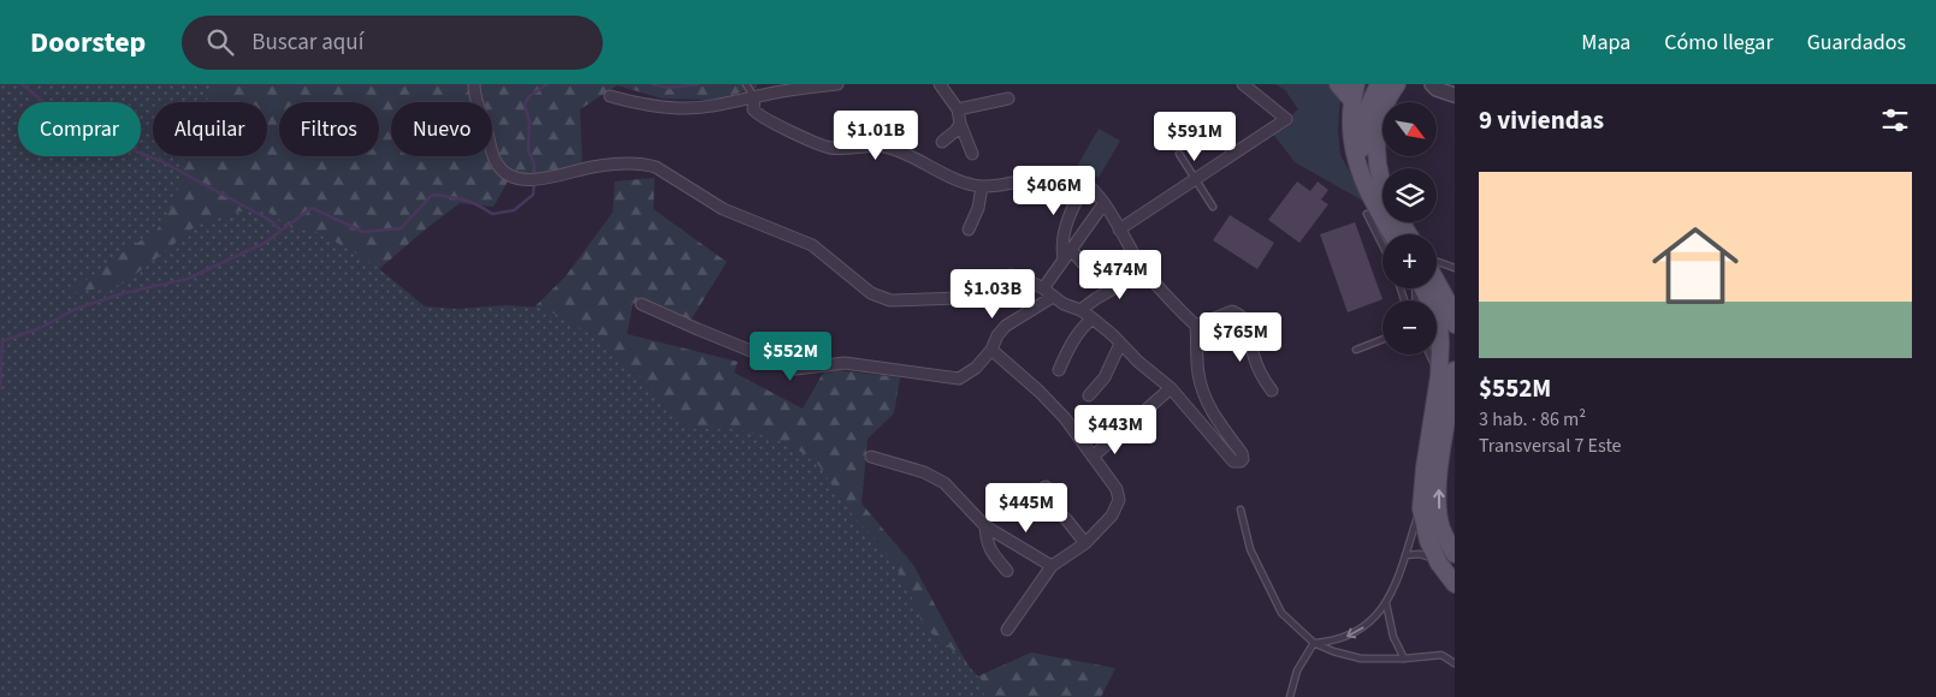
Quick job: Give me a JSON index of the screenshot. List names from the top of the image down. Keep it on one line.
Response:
{"north":"bottom right","page":{"header":"Doorstep","search":"Buscar aquí","nav":["Mapa","Cómo llegar","Guardados"],"heading":"9 viviendas","map_buttons":["+","−"],"chip":["Comprar","Alquilar","Filtros","Nuevo"],"price":["$1.01B","$591M","$406M","$474M","$1.03B","$765M","$552M","$443M","$445M"],"list":[{"name":"$552M","note":"3 hab. · 86 m² · Transversal 7 Este"}]}}
